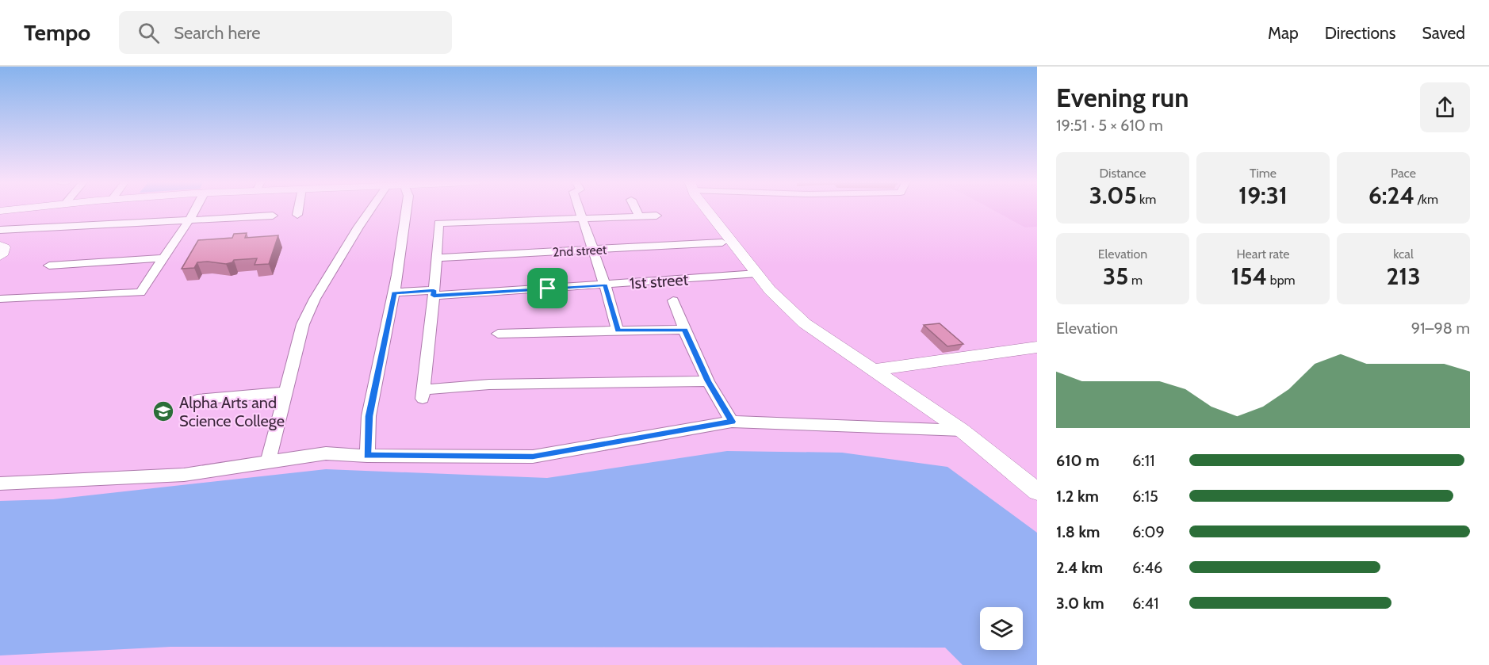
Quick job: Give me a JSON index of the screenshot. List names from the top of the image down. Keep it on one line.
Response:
{"streets":{"street":["2nd street","1st street"]},"places":{"school or university":["Alpha Arts and Science College"]},"page":{"header":"Tempo","search":"Search here","nav":["Map","Directions","Saved"],"heading":["Evening run","19:51 · 5 × 610 m"],"stats":[["Distance","3.05 km"],["Time","19:31"],["Pace","6:24 /km"],["Elevation","35 m"],["Heart rate","154 bpm"],["kcal","213"]],"chart":["Elevation","91–98 m"],"list":[{"name":"610 m","note":"6:11"},{"name":"1.2 km","note":"6:15"},{"name":"1.8 km","note":"6:09"},{"name":"2.4 km","note":"6:46"},{"name":"3.0 km","note":"6:41"}]}}
